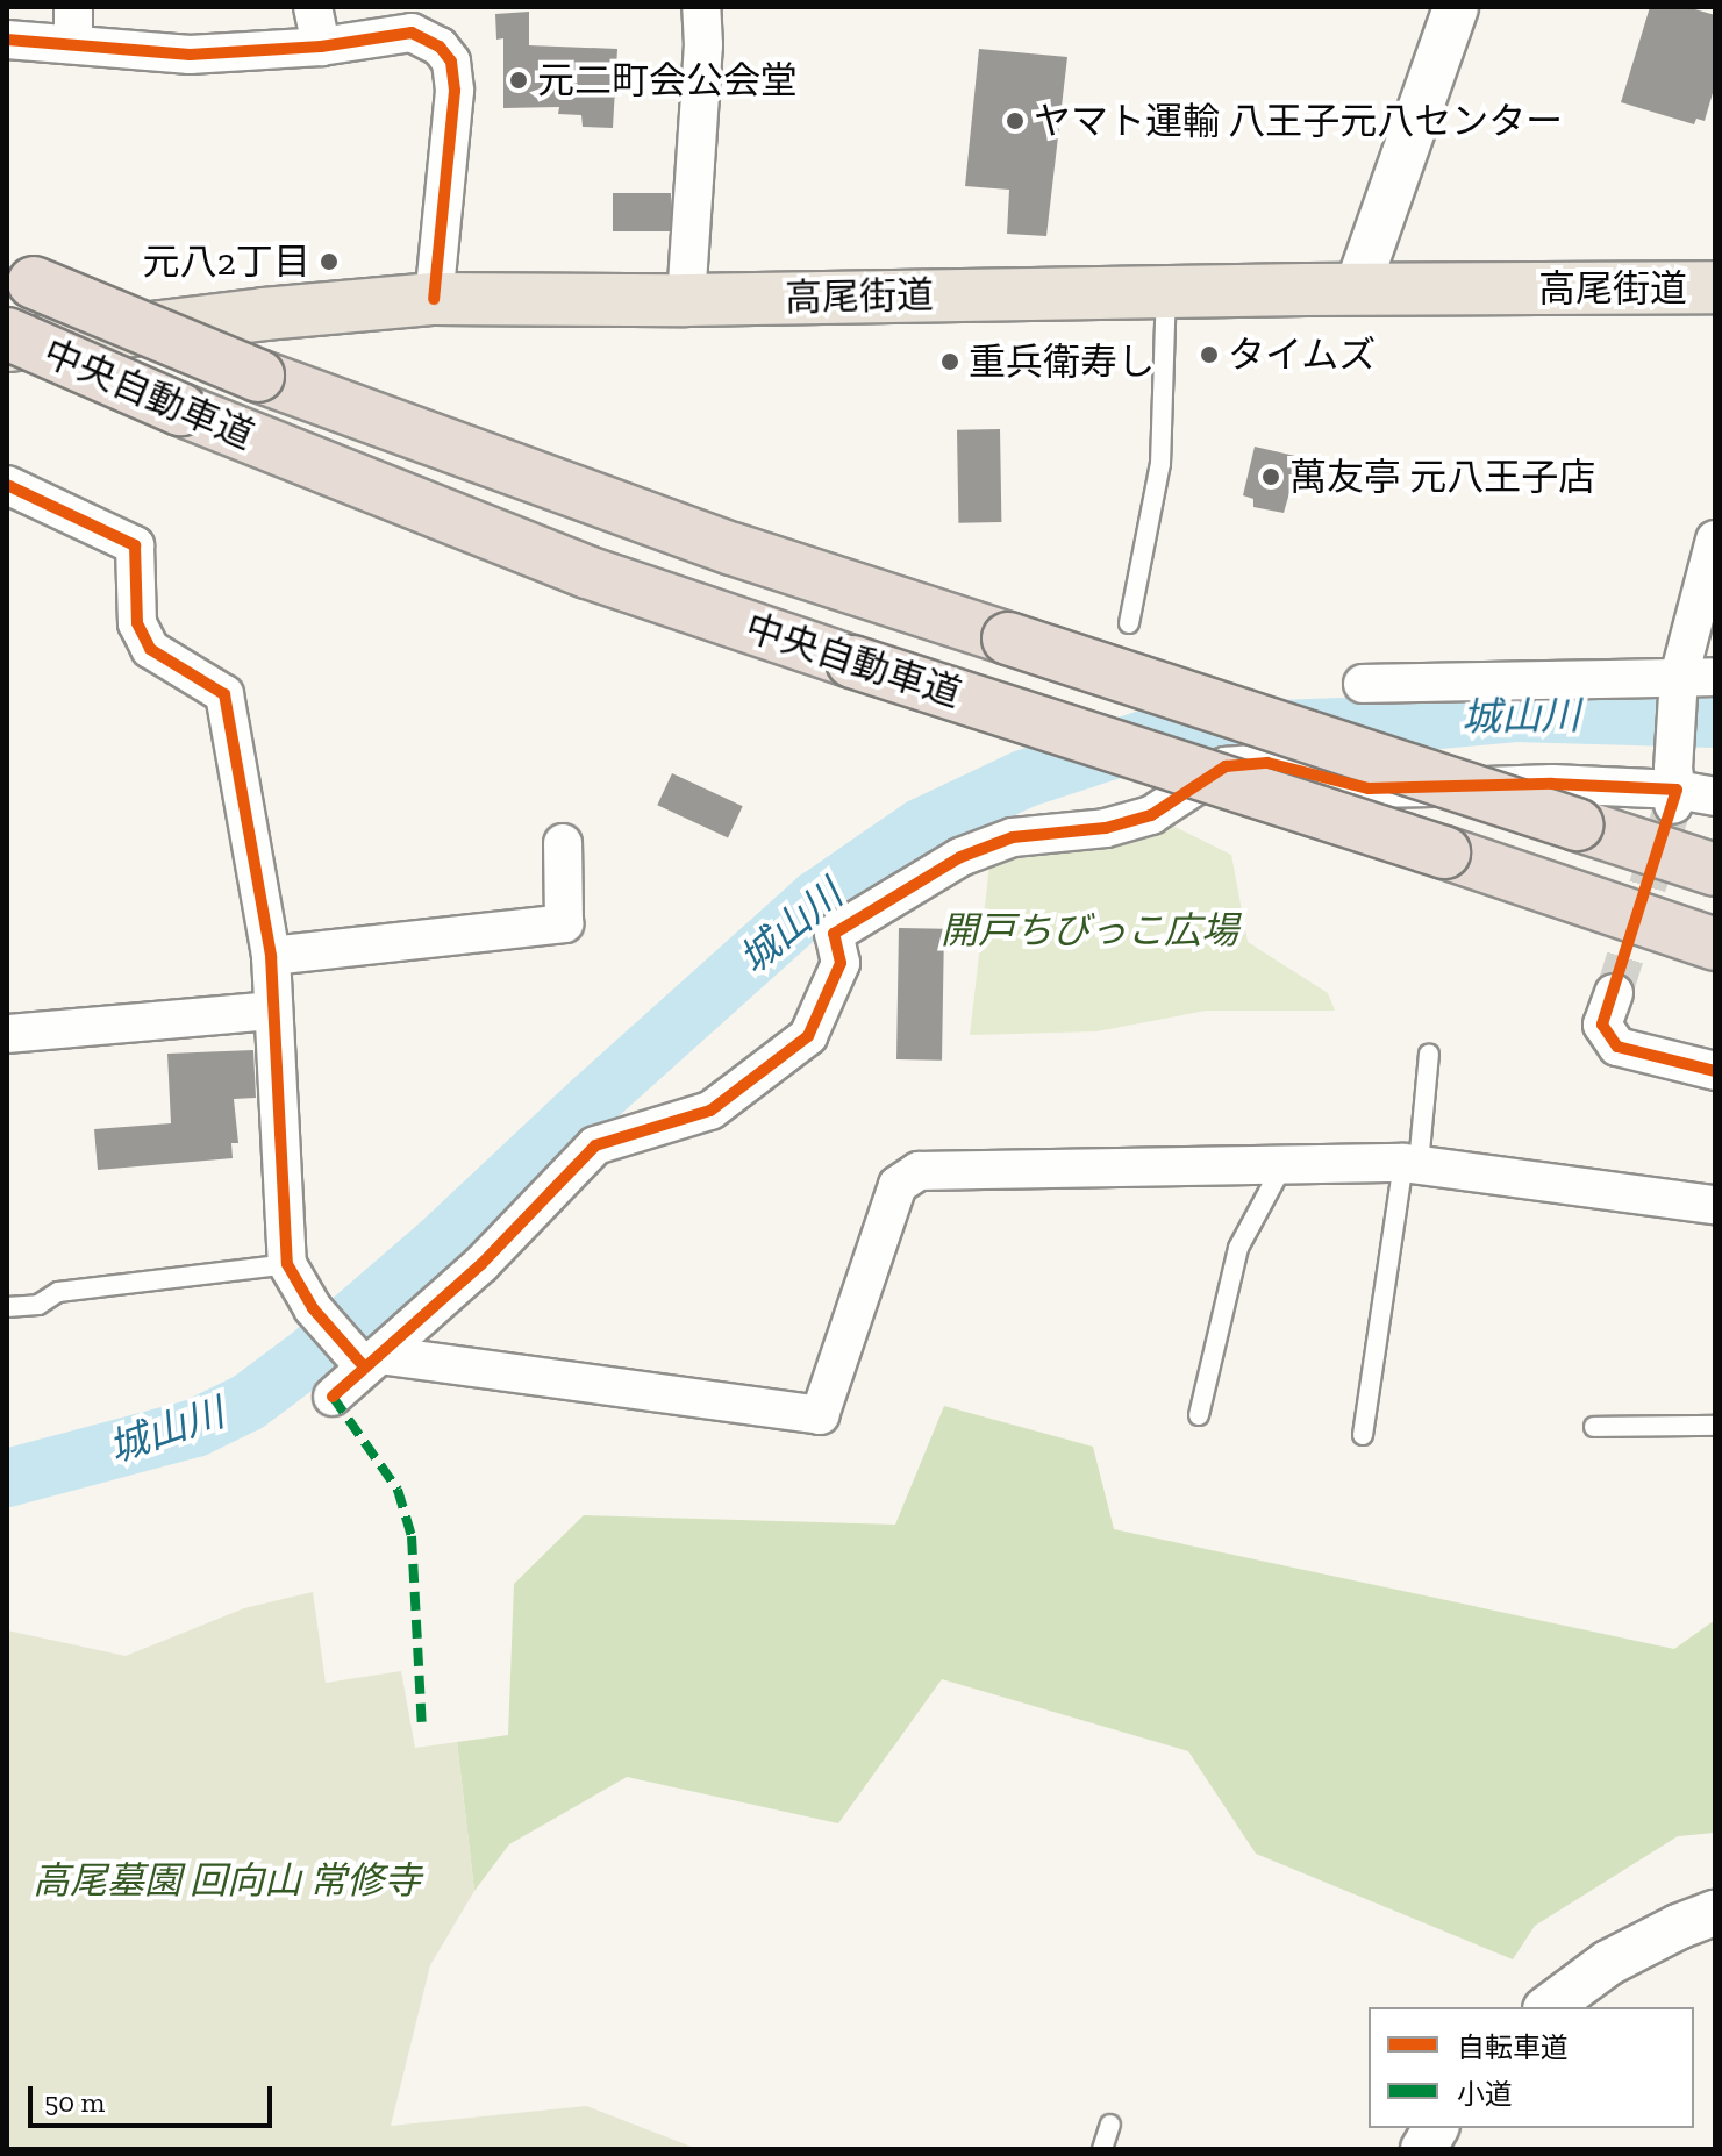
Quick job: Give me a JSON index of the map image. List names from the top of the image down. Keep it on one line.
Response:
{"streets":{"highway":["中央自動車道"],"main road":["高尾街道"]},"water":["城山川"],"parks":["開戸ちびっこ広場","高尾墓園 回向山 常修寺"],"places":["元二町会公会堂","ヤマト運輸 八王子元八センター","元八2丁目","タイムズ","重兵衛寿し","萬友亭 元八王子店"],"legend":["自転車道","小道"],"scale_bar":"50 m"}
